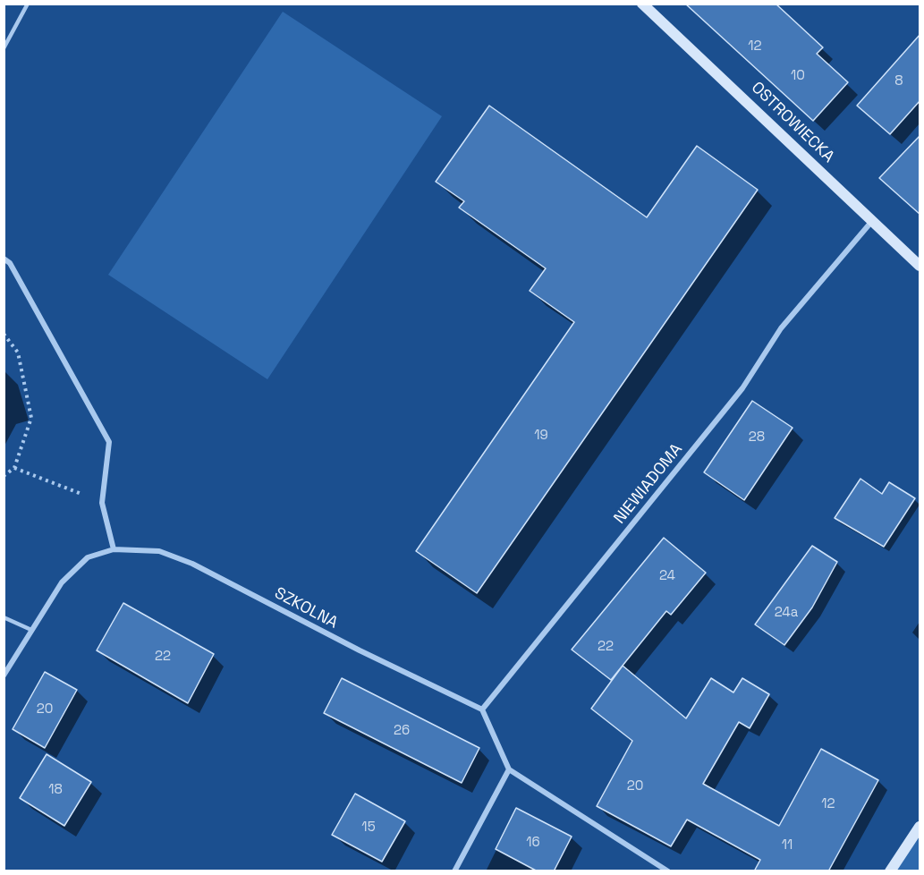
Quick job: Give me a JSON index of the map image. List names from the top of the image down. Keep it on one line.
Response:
{"streets":{"street":["OSTROWIECKA","NIEWIADOMA","SZKOLNA"]},"crossings":[["OSTROWIECKA","NIEWIADOMA"],["NIEWIADOMA","SZKOLNA"]],"house_numbers":["12","10","8","19","28","24","24a","22","22","20","26","20","18","12","15","16","11"]}
